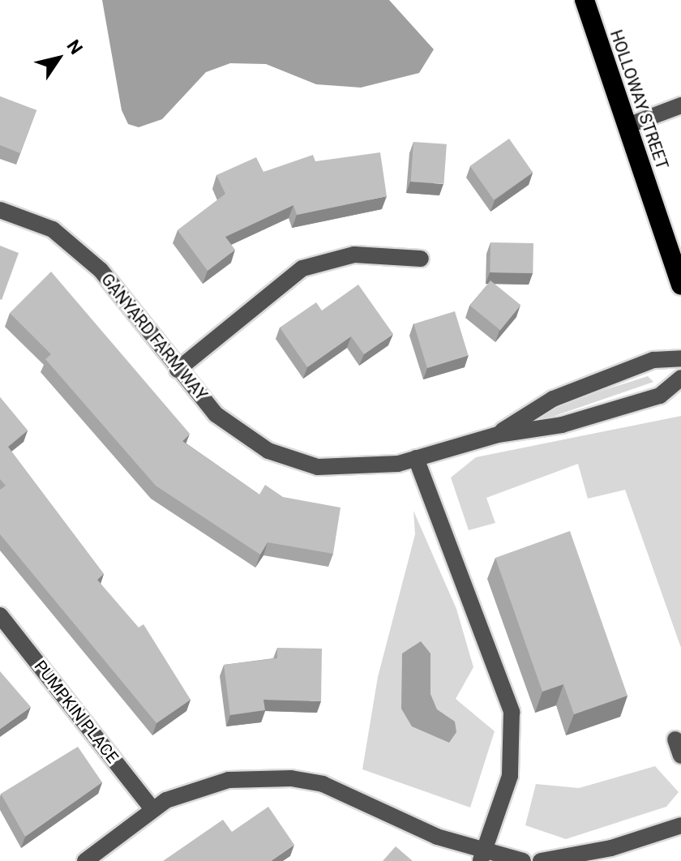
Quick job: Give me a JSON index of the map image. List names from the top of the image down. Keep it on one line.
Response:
{"streets":{"highway":["HOLLOWAY STREET"],"street":["GANYARD FARM WAY","PUMPKIN PLACE"]},"north":"top right"}
